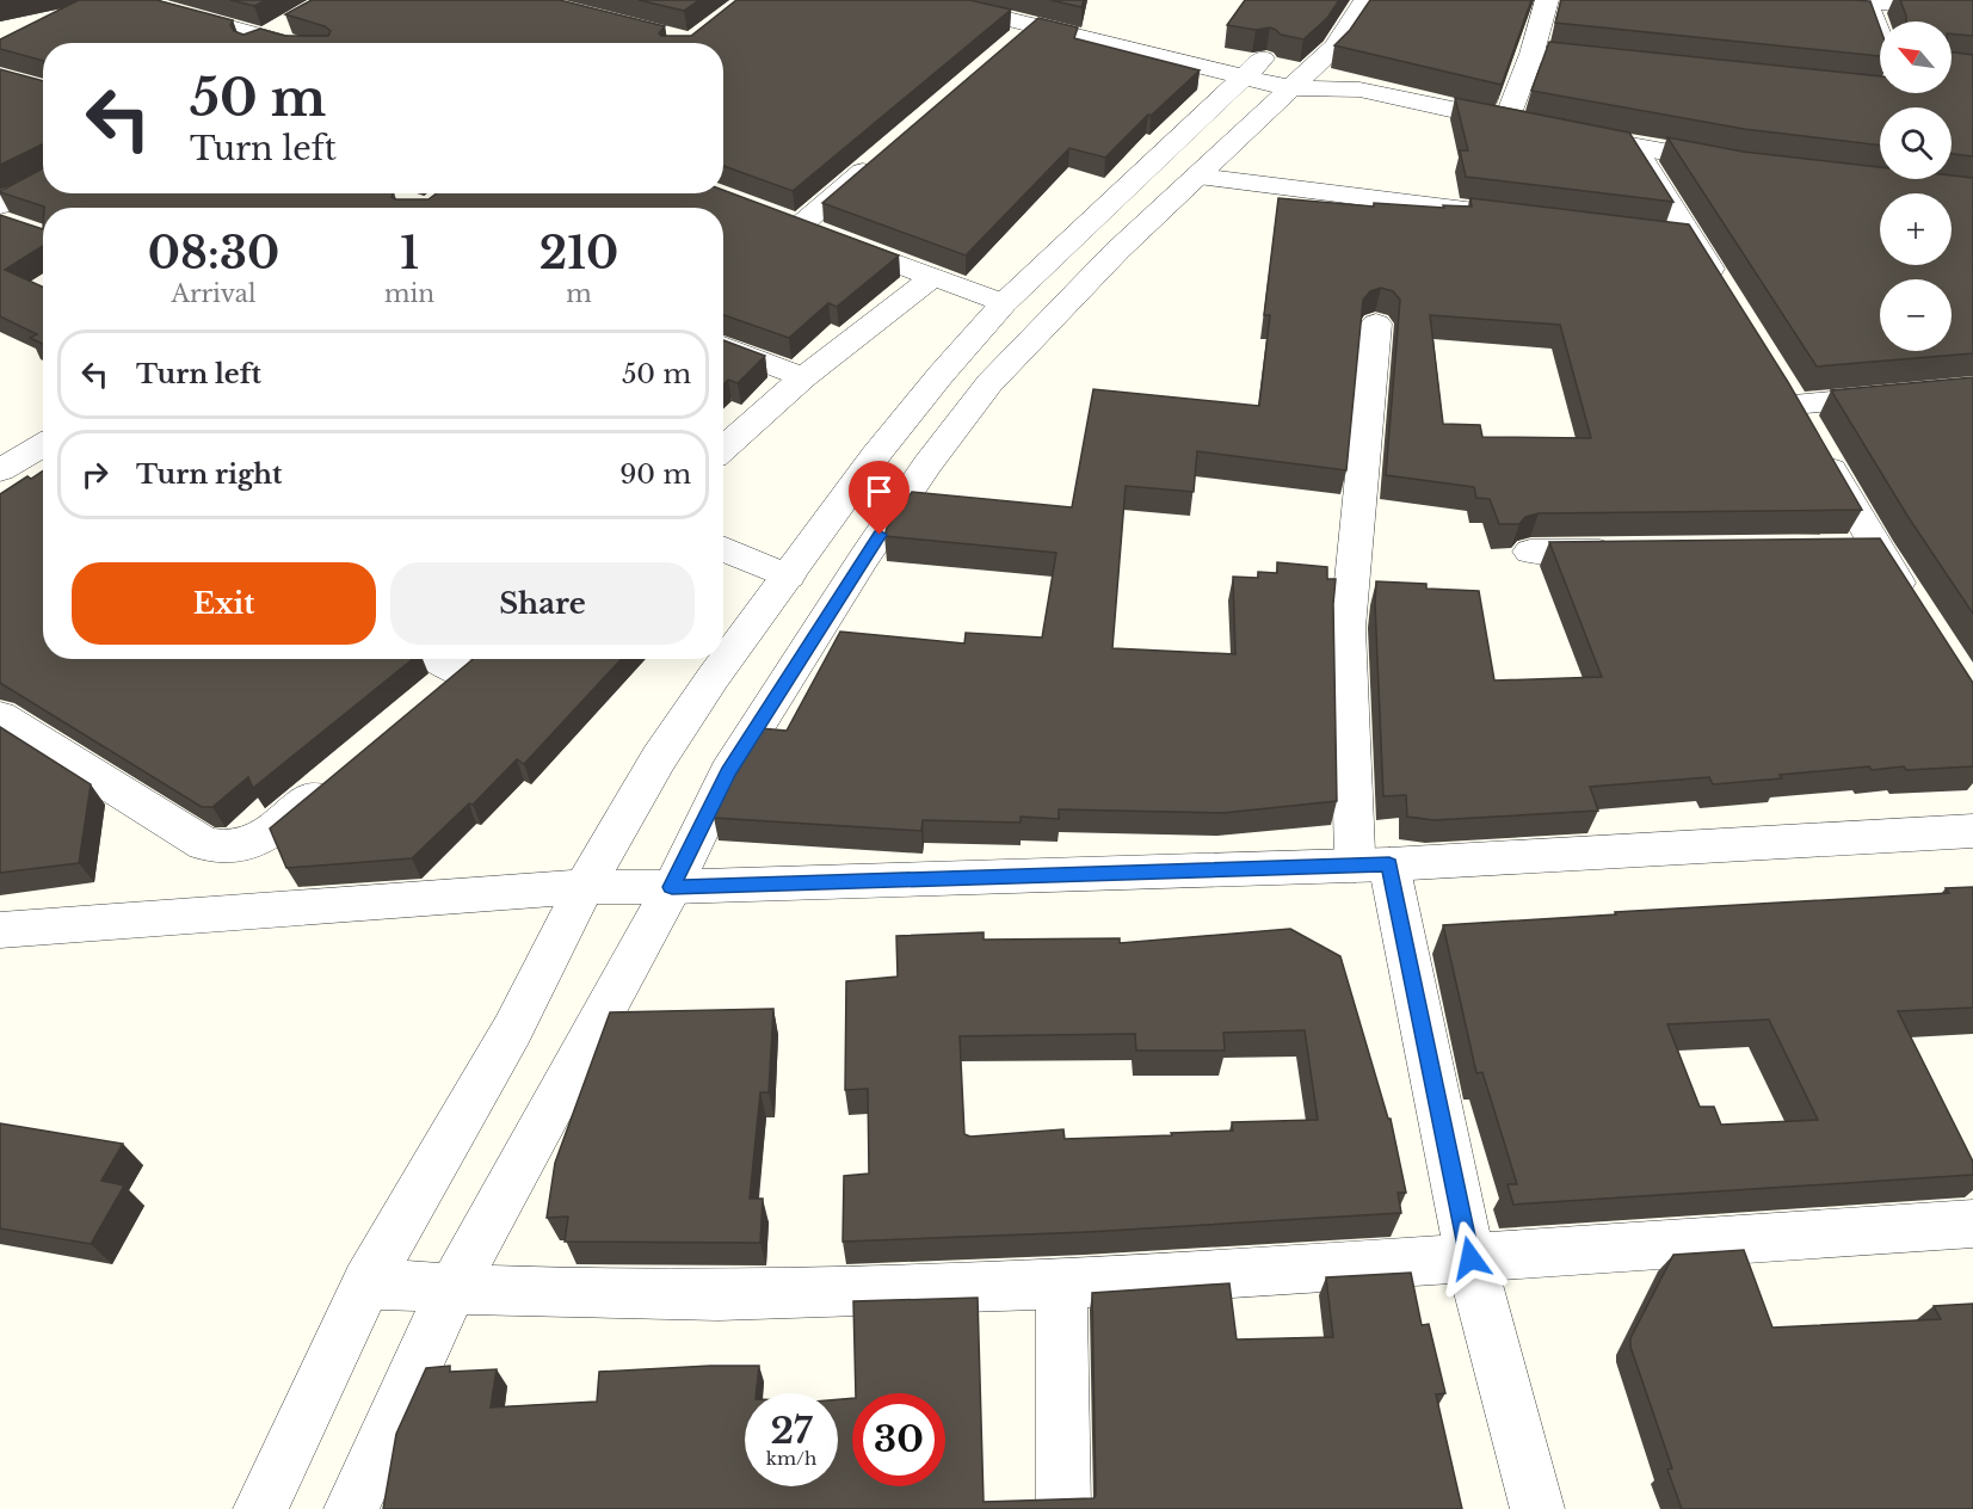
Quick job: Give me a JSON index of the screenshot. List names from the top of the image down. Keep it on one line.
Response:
{"north":"top left","page":{"map_buttons":["+","−"],"turn":["50 m","Turn left"],"eta":["08:30","Arrival","1","min","210","m"],"list":[{"name":"Turn left","value":"50 m"},{"name":"Turn right","value":"90 m"}],"buttons":["Exit","Share"],"speed":"27 km/h","limit":"30"}}
